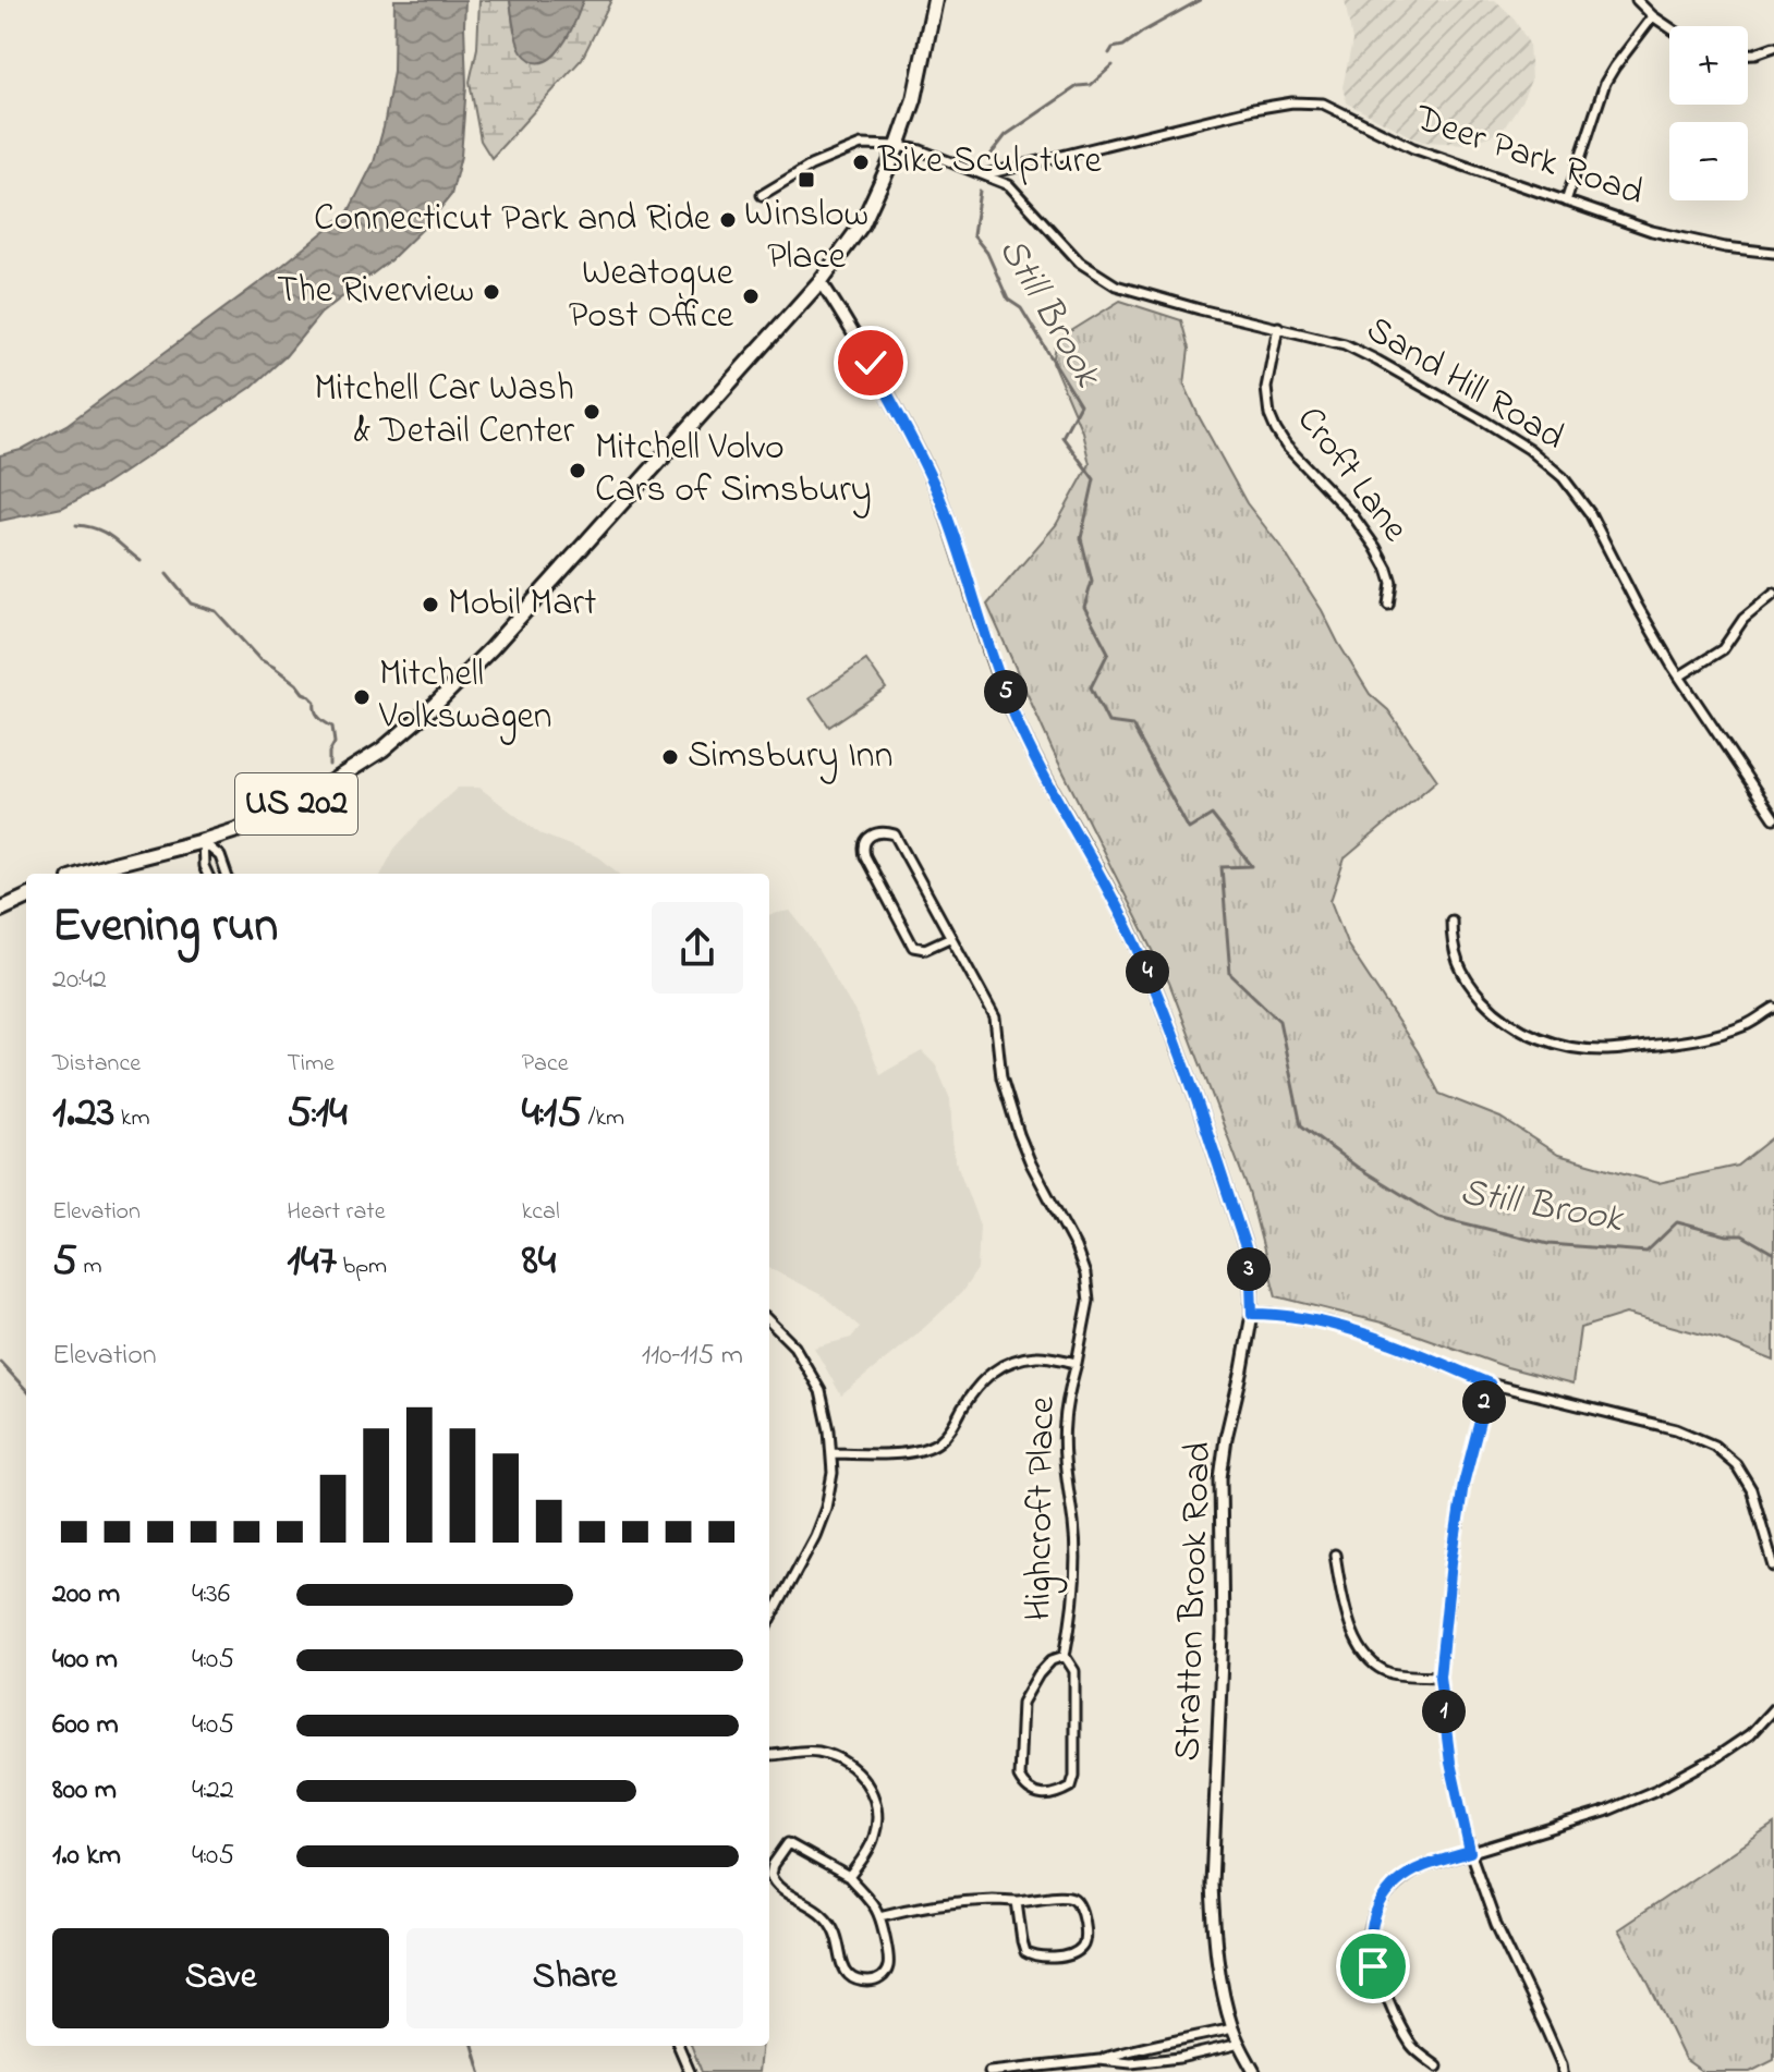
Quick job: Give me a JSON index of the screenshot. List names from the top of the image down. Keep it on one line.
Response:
{"streets":{"highway":["US 202"],"street":["Deer Park Road","Sand Hill Road","Croft Lane","Highcroft Place","Stratton Brook Road"]},"crossings":[["Deer Park Road","Sand Hill Road"],["Sand Hill Road","Croft Lane"],["Sand Hill Road","US 202"],["US 202","Stratton Brook Road"]],"water":["Still Brook"],"places":{"other":["Bike Sculpture","Connecticut Park and Ride","The Riverview","Weatogue Post Office","Mitchell Car Wash & Detail Center","Mitchell Volvo Cars of Simsbury","Mobil Mart","Mitchell Volkswagen","Simsbury Inn"],"transit":["Winslow Place"]},"page":{"map_buttons":["+","−"],"pins":["5","4","3","2","1"],"heading":["Evening run","20:42"],"stats":[["Distance","1.23 km"],["Time","5:14"],["Pace","4:15 /km"],["Elevation","5 m"],["Heart rate","147 bpm"],["kcal","84"]],"chart":["Elevation","110–115 m"],"list":[{"name":"200 m","note":"4:36"},{"name":"400 m","note":"4:05"},{"name":"600 m","note":"4:05"},{"name":"800 m","note":"4:22"},{"name":"1.0 km","note":"4:05"}],"buttons":["Save","Share"]}}
